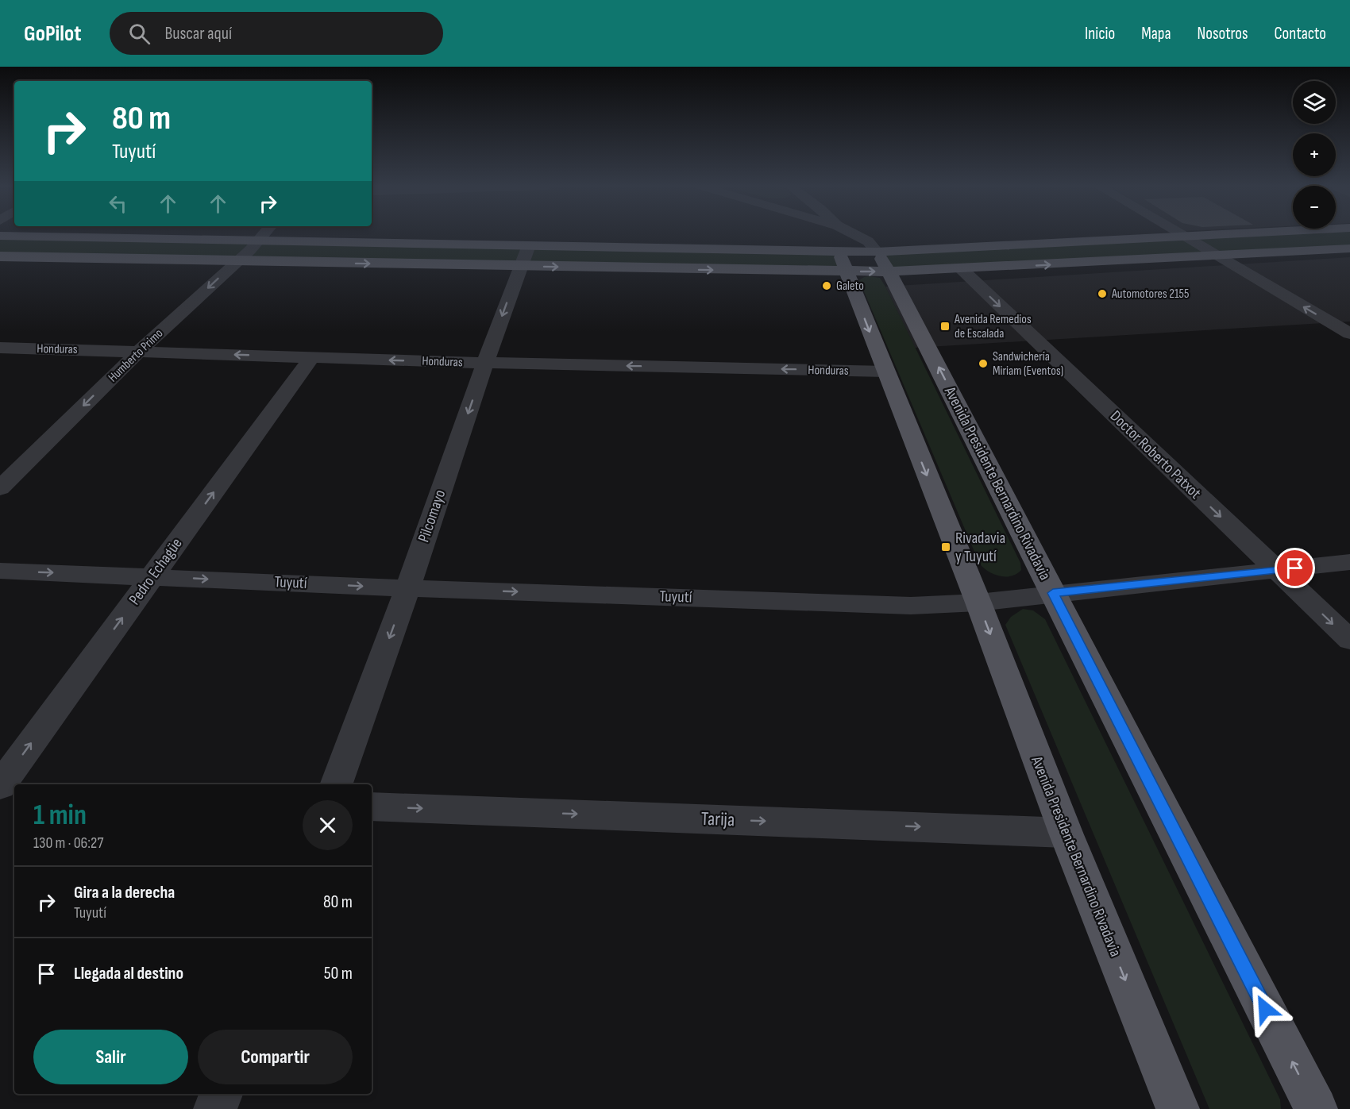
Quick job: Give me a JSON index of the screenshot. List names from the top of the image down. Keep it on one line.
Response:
{"streets":{"main road":["Avenida Presidente Bernardino Rivadavia"],"street":["Honduras","Humberto Primo","Doctor Roberto Patxot","Pilcomayo","Pedro Echagüe","Tuyutí","Tarija"]},"crossings":[["Honduras","Humberto Primo"],["Honduras","Avenida Presidente Bernardino Rivadavia"],["Honduras","Pilcomayo"],["Honduras","Pedro Echagüe"],["Doctor Roberto Patxot","Tuyutí"],["Avenida Presidente Bernardino Rivadavia","Tuyutí"],["Avenida Presidente Bernardino Rivadavia","Tarija"],["Pilcomayo","Tuyutí"],["Pedro Echagüe","Tuyutí"]],"one_way":["Honduras","Humberto Primo","Pilcomayo","Pedro Echagüe","Tuyutí","Tarija"],"places":{"other":["Galeto","Automotores 2155","Sandwichería Miriam (Eventos)"],"transit":["Avenida Remedios de Escalada","Rivadavia y Tuyutí"]},"page":{"header":"GoPilot","search":"Buscar aquí","nav":["Inicio","Mapa","Nosotros","Contacto"],"map_buttons":["+","−"],"turn":["80 m","Tuyutí"],"heading":["1 min","130 m · 06:27"],"list":[{"name":"Gira a la derecha","note":"Tuyutí","value":"80 m"},{"name":"Llegada al destino","value":"50 m"}],"buttons":["Salir","Compartir"]}}
